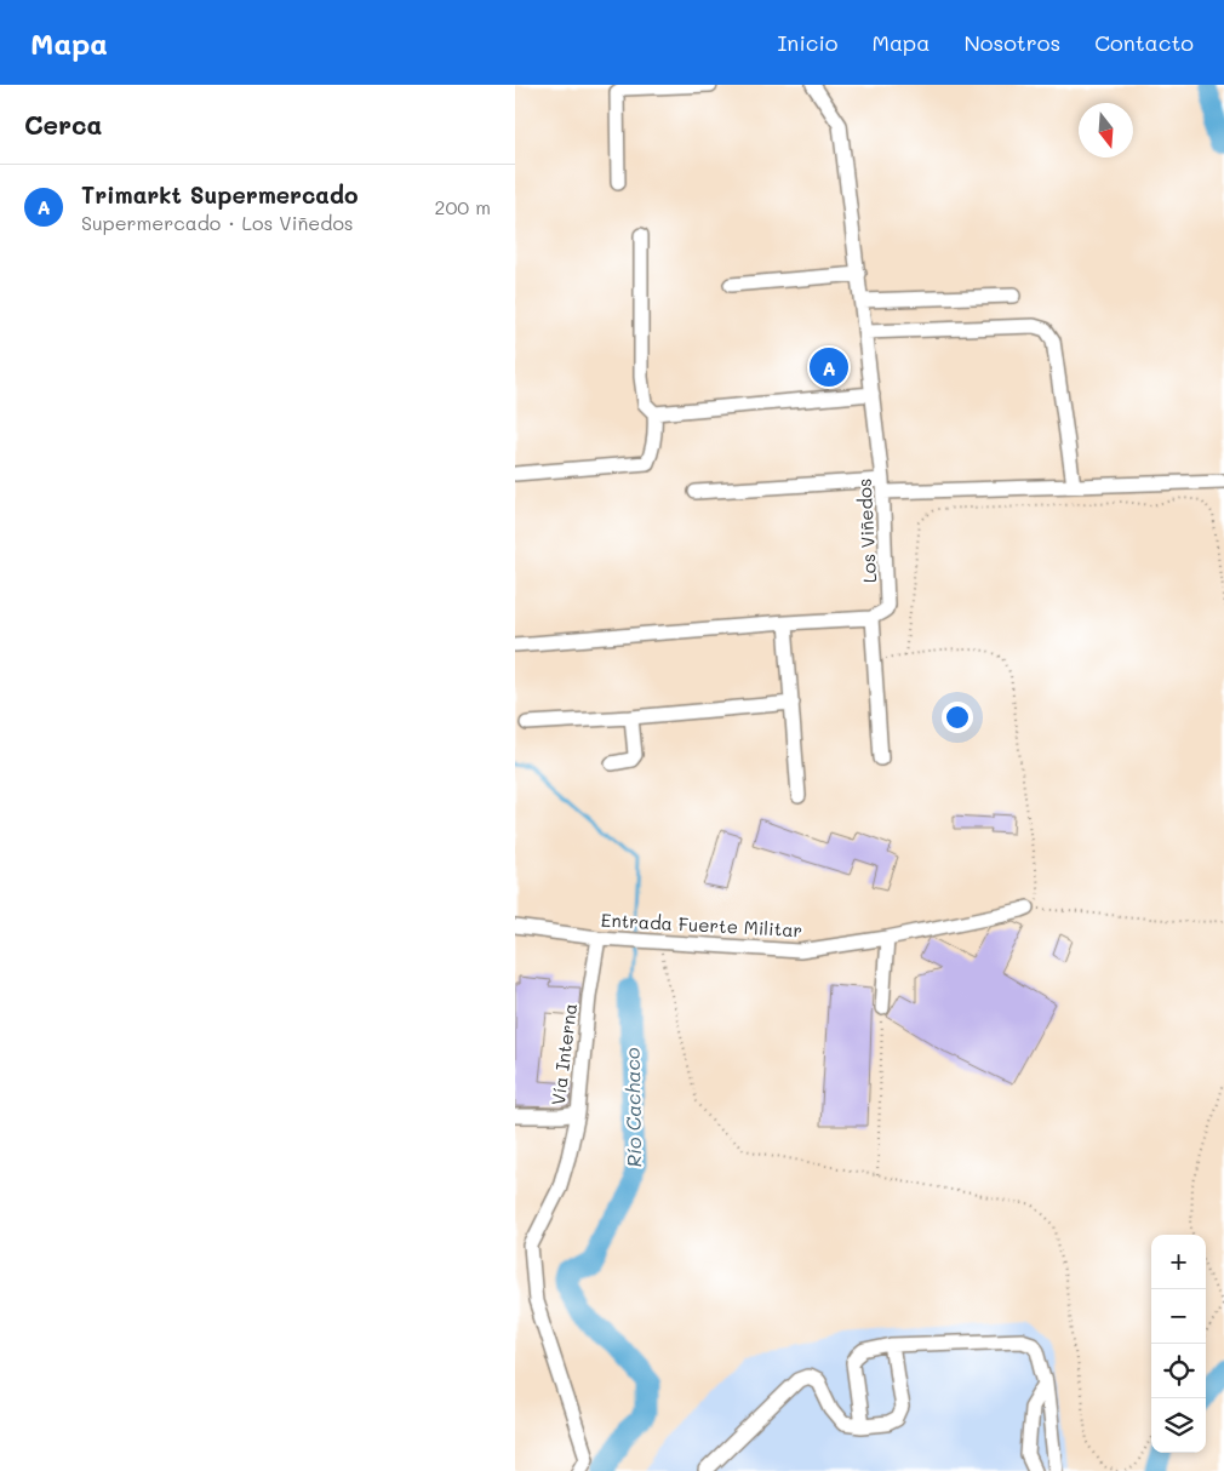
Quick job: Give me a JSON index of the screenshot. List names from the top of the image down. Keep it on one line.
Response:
{"streets":{"street":["Los Viñedos","Entrada Fuerte Militar","Vía Interna"]},"crossings":[["Entrada Fuerte Militar","Vía Interna"]],"water":["Río Cachaco"],"north":"bottom","page":{"header":"Mapa","nav":["Inicio","Mapa","Nosotros","Contacto"],"heading":"Cerca","list":[{"mark":"A","name":"Trimarkt Supermercado","note":"Supermercado · Los Viñedos","value":"200 m"}],"pins":"A","map_buttons":["+","−"]}}
